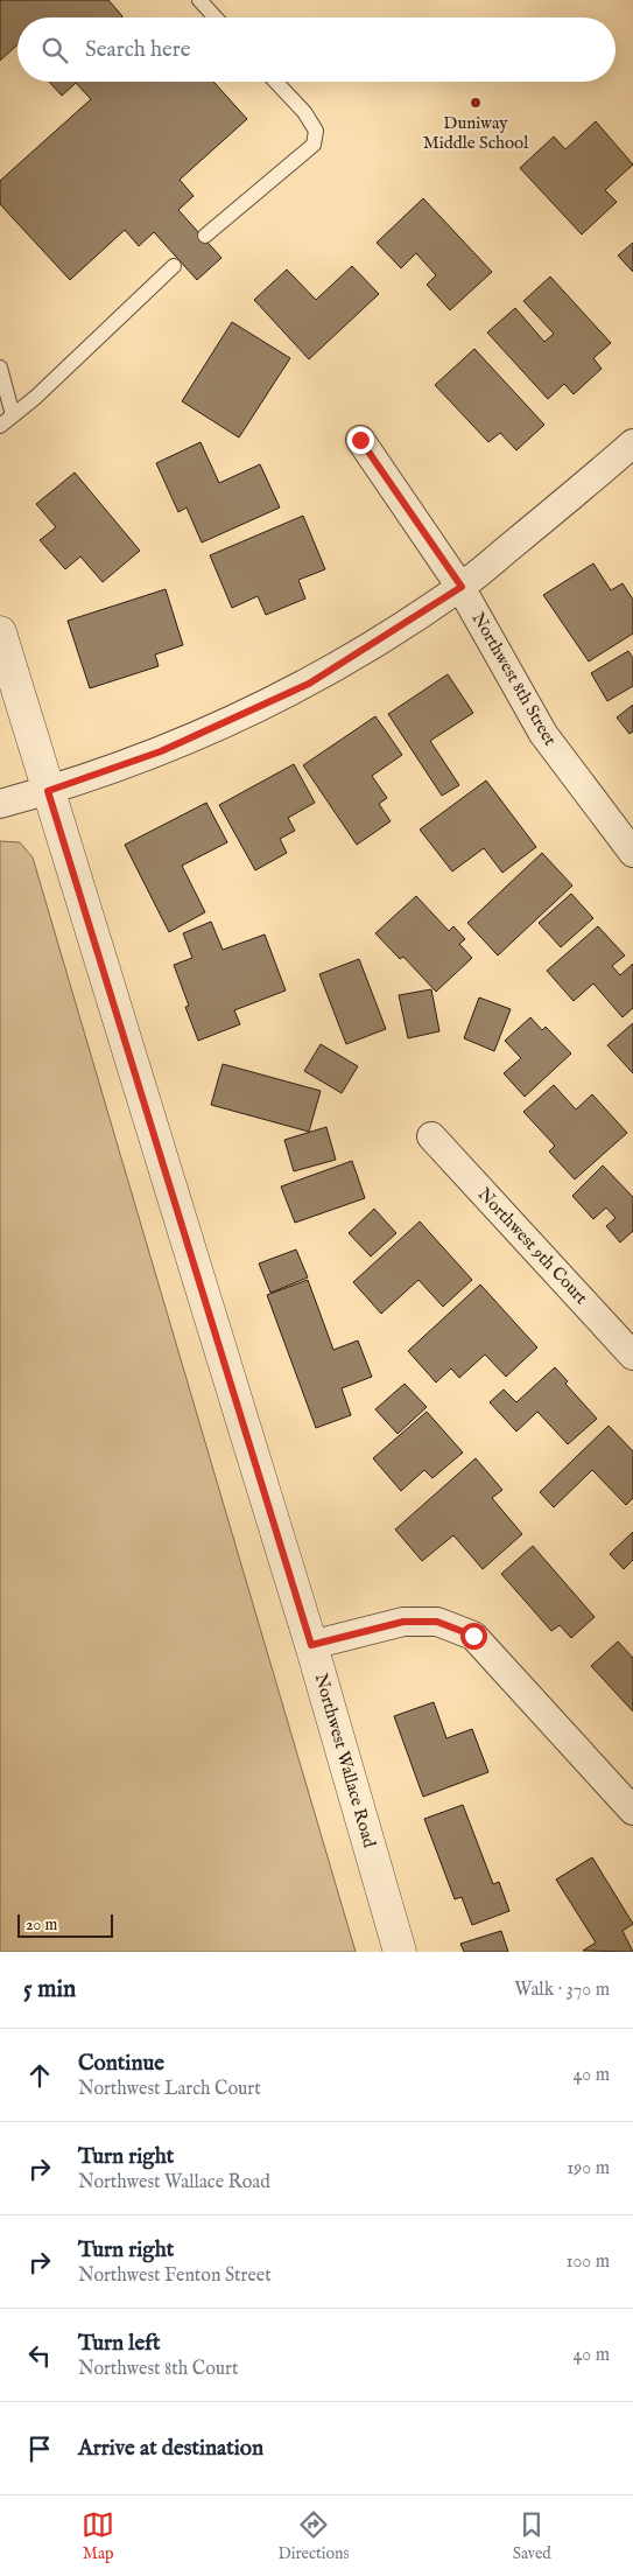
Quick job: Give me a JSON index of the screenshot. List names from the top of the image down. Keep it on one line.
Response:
{"streets":{"street":["Northwest 8th Street","Northwest 9th Court","Northwest Wallace Road"]},"places":["Duniway Middle School"],"scale_bar":"20 m","page":{"search":"Search here","scale":"20 m","heading":["5 min","Walk · 370 m"],"list":[["Continue","Northwest Larch Court","40 m"],["Turn right","Northwest Wallace Road","190 m"],["Turn right","Northwest Fenton Street","100 m"],["Turn left","Northwest 8th Court","40 m"],"Arrive at destination"],"nav":["Map","Directions","Saved"]}}
